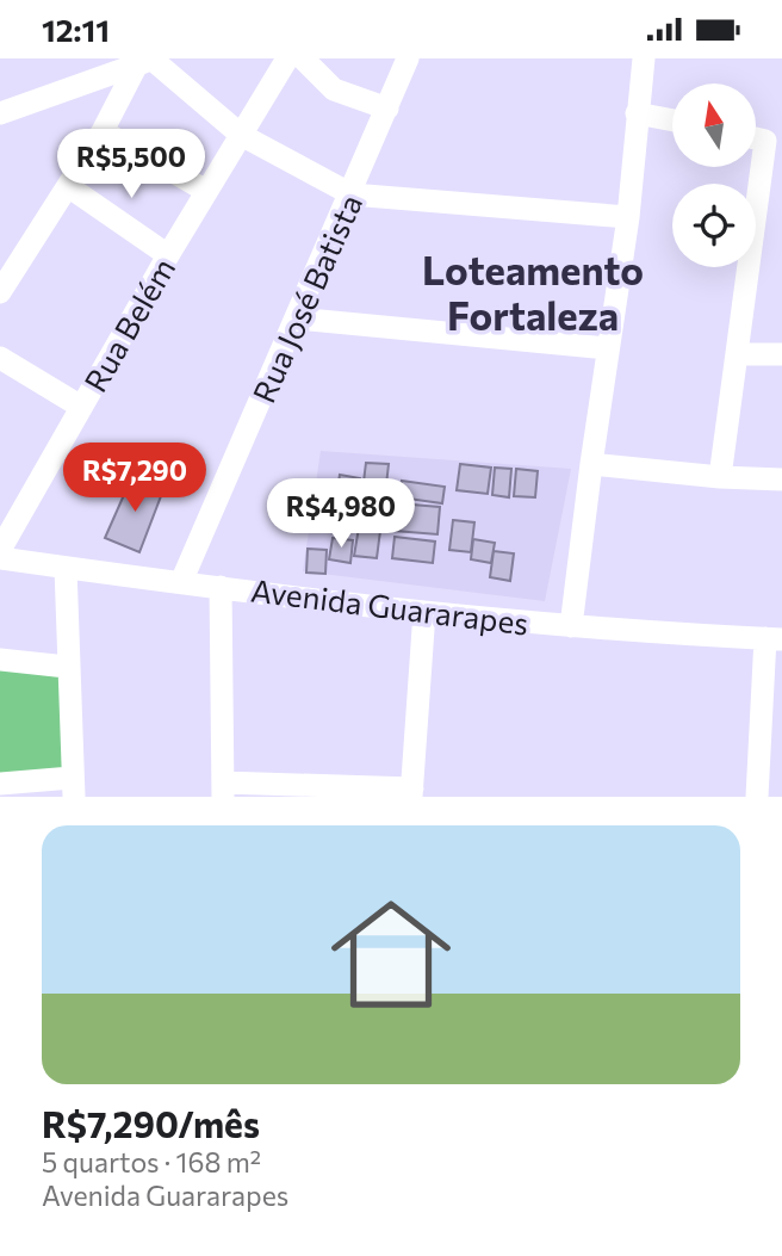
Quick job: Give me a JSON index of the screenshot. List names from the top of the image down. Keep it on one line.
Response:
{"streets":{"street":["Rua José Batista","Rua Belém","Avenida Guararapes"]},"crossings":[["Rua José Batista","Avenida Guararapes"]],"districts":["Loteamento Fortaleza"],"north":"top","page":{"status":"12:11","price":["R$5,500","R$7,290","R$4,980"],"list":[{"name":"R$7,290/mês","note":"5 quartos · 168 m² · Avenida Guararapes"}]}}
